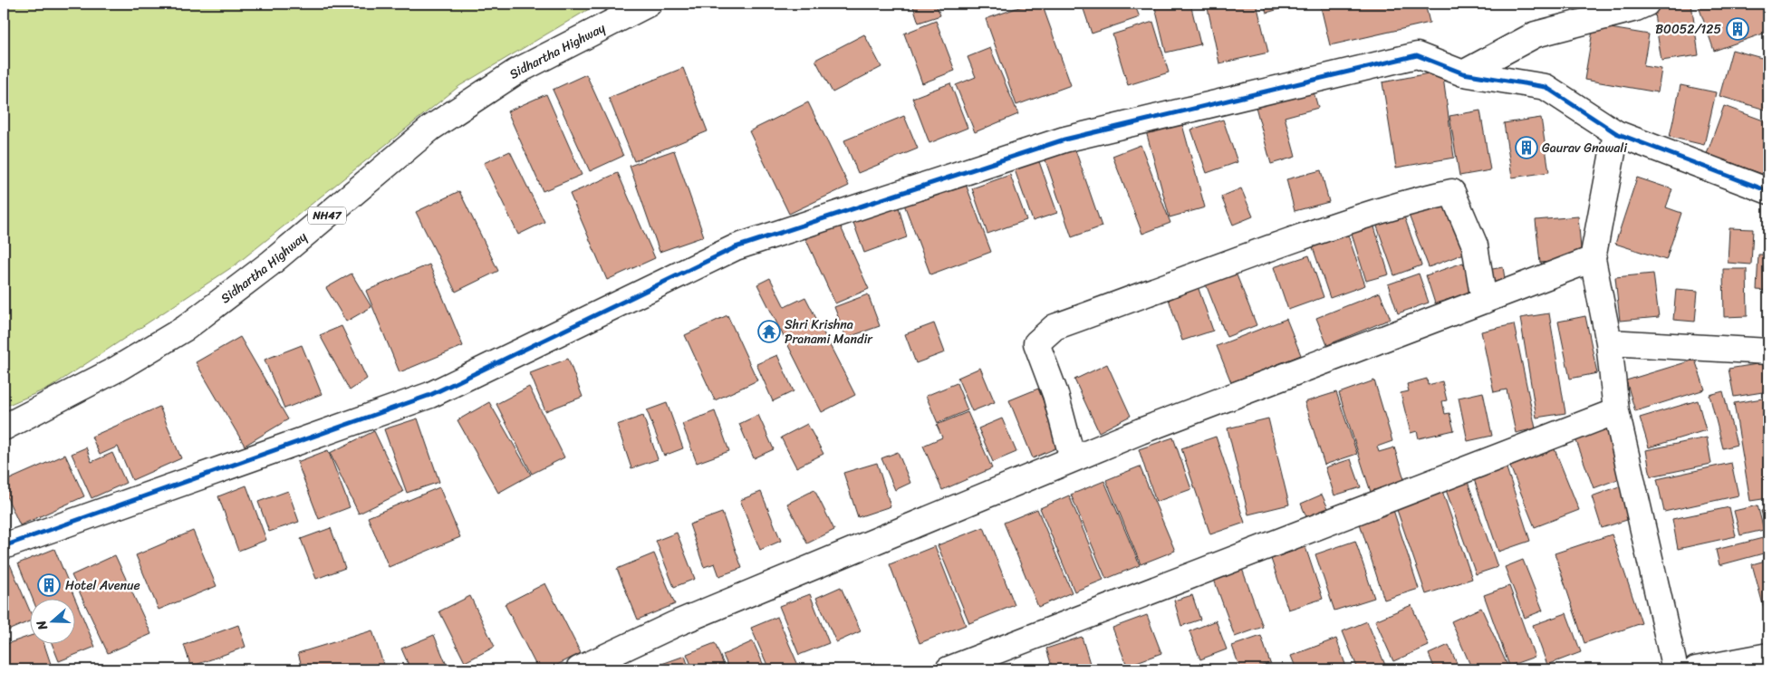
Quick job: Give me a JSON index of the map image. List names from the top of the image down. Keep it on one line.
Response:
{"streets":{"main road":["Sidhartha Highway","NH47"]},"places":{"building":["B0052/125","Gaurav Gnawali","Hotel Avenue"],"temple":["Shri Krishna Pranami Mandir"]},"north":"left"}
